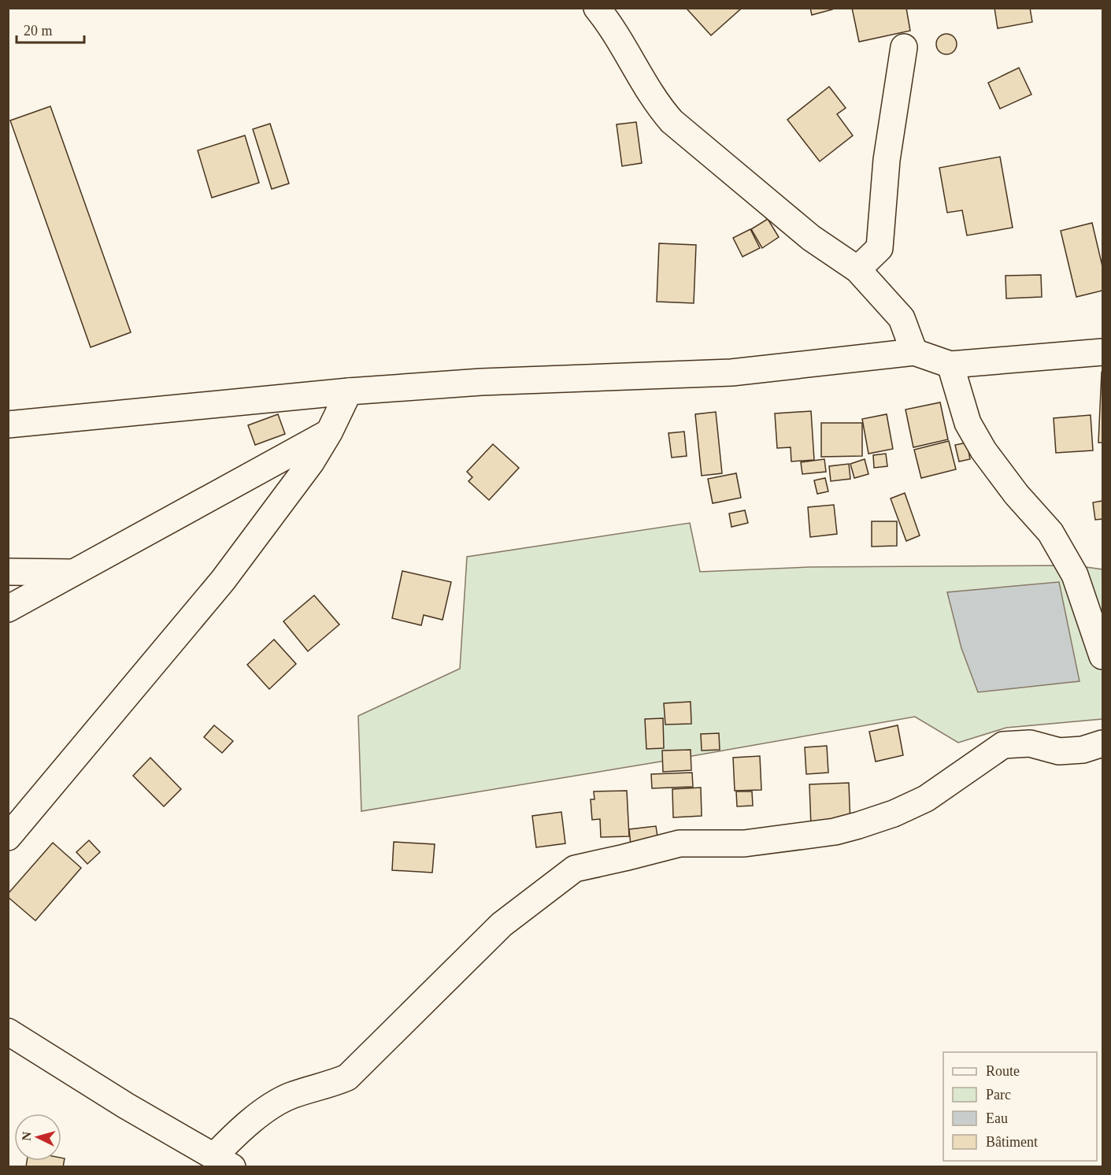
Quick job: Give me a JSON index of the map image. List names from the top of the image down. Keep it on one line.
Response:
{"legend":["Route","Parc","Eau","Bâtiment"],"scale_bar":"20 m","north":"left"}
